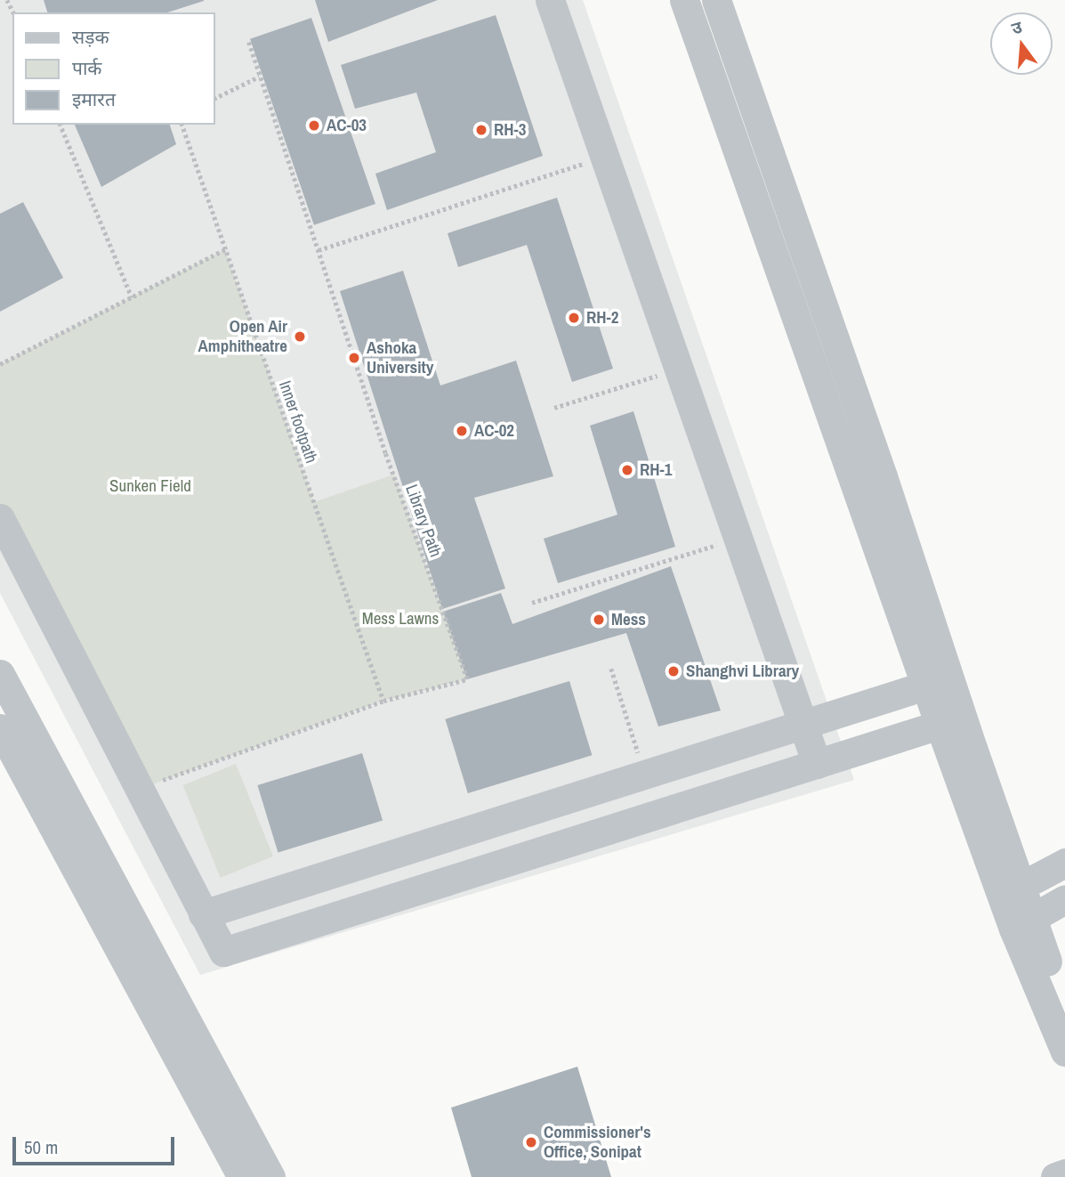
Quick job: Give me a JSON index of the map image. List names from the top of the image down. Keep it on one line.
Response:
{"streets":{"path":["Inner footpath","Library Path"]},"crossings":[["Inner footpath","Library Path"]],"parks":["Sunken Field","Mess Lawns"],"places":["AC-03","RH-3","RH-2","Open Air Amphitheatre","Ashoka University","AC-02","RH-1","Mess","Shanghvi Library","Commissioner's Office, Sonipat"],"legend":["सड़क","पार्क","इमारत"],"scale_bar":"50 m","north":"top"}
